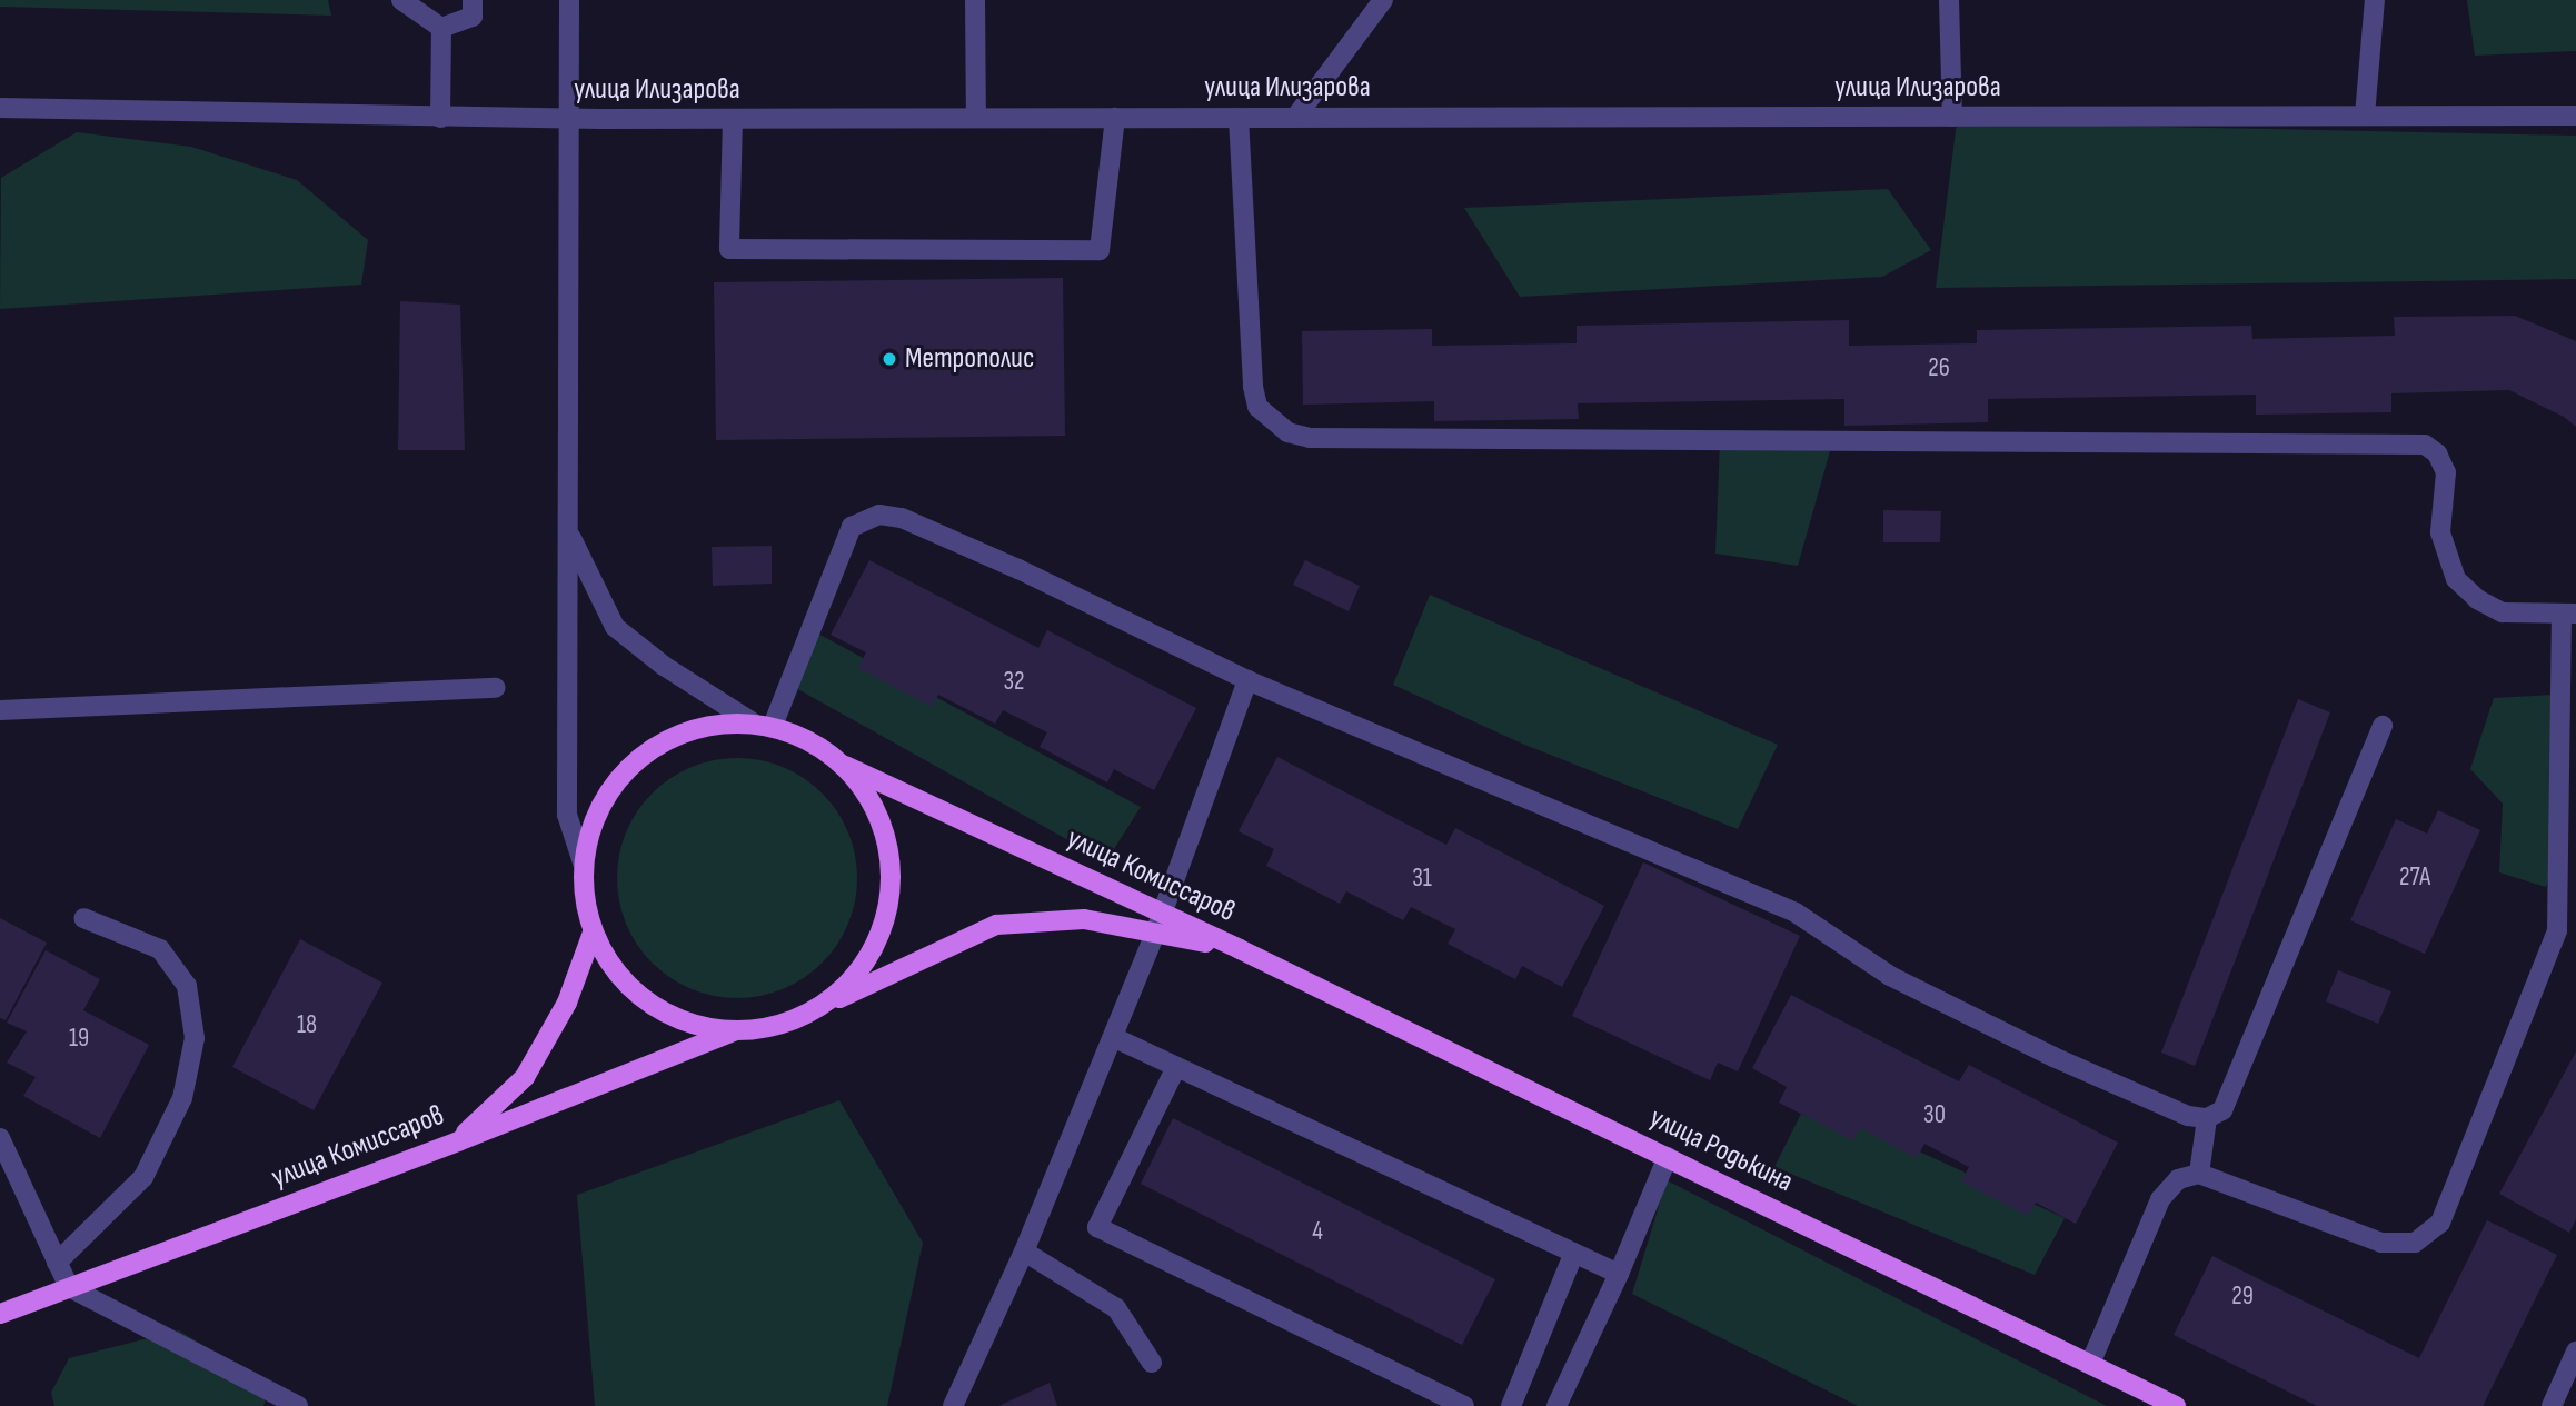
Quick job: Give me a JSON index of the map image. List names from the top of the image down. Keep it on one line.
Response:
{"streets":{"main road":["улица Комиссаров","улица Родькина"],"street":["улица Илизарова"]},"crossings":[["улица Комиссаров","улица Родькина"]],"places":["Метрополис"],"house_numbers":["26","32","27А","31","18","19","30","4","29"]}
